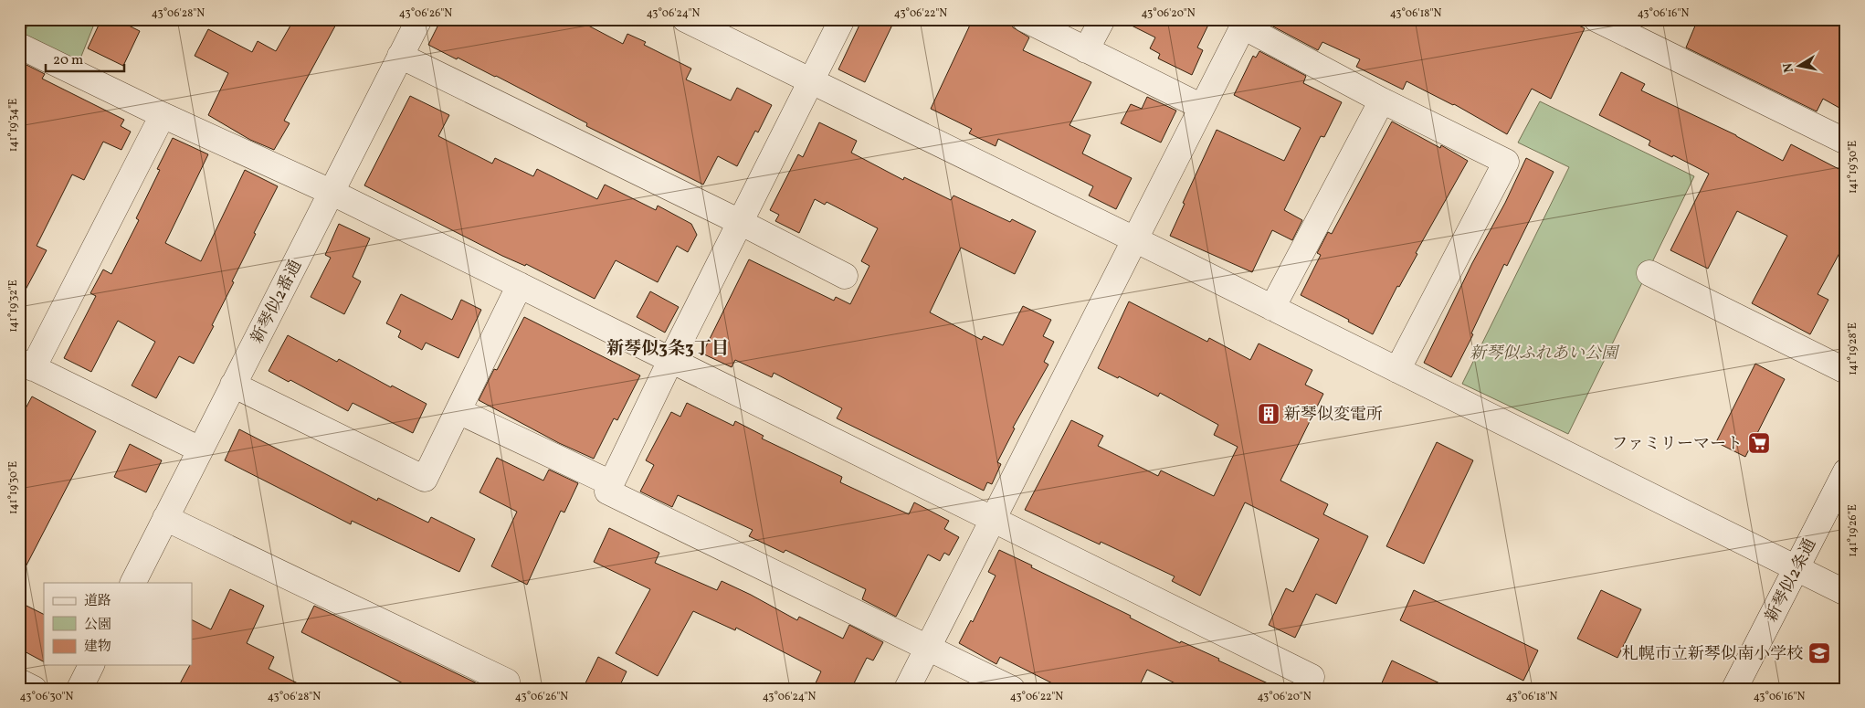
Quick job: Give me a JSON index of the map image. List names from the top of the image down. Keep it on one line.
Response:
{"streets":{"street":["新琴似2番通","新琴似2条通"]},"districts":["新琴似3条3丁目"],"parks":["新琴似ふれあい公園"],"places":{"building":["新琴似変電所"],"supermarket":["ファミリーマート"],"school or university":["札幌市立新琴似南小学校"]},"legend":["道路","公園","建物"],"scale_bar":"20 m","north":"left","coordinates":["43°06'28\"N","43°06'26\"N","43°06'24\"N","43°06'22\"N","43°06'20\"N","43°06'18\"N","43°06'16\"N","141°19'34\"E","141°19'30\"E","141°19'32\"E","141°19'28\"E","141°19'26\"E","43°06'30\"N"]}
